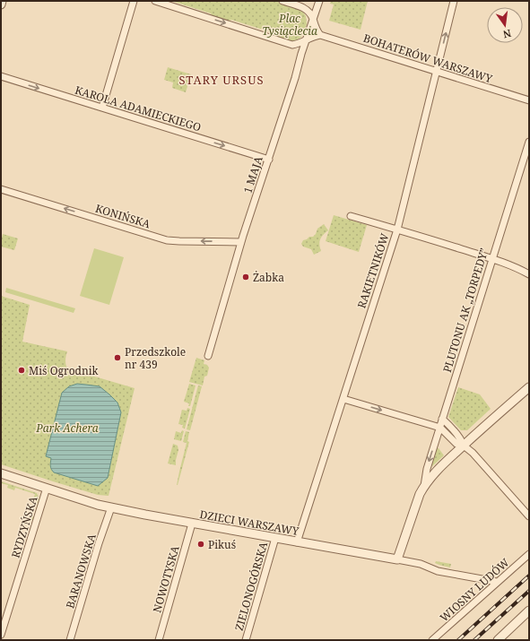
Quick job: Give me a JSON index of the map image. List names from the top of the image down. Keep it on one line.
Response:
{"streets":{"street":["BOHATERÓW WARSZAWY","KAROLA ADAMIECKIEGO","1 MAJA","KONIŃSKA","RAKIETNIKÓW","PLUTONU AK „TORPEDY”","DZIECI WARSZAWY","RYDZYŃSKA","BARANOWSKA","NOWOTYSKA","ZIELONOGÓRSKA","WIOSNY LUDÓW"]},"crossings":[["BOHATERÓW WARSZAWY","RAKIETNIKÓW"],["KAROLA ADAMIECKIEGO","1 MAJA"],["1 MAJA","KONIŃSKA"],["RAKIETNIKÓW","DZIECI WARSZAWY"],["PLUTONU AK „TORPEDY”","DZIECI WARSZAWY"],["DZIECI WARSZAWY","RYDZYŃSKA"],["DZIECI WARSZAWY","BARANOWSKA"],["DZIECI WARSZAWY","NOWOTYSKA"],["DZIECI WARSZAWY","ZIELONOGÓRSKA"],["DZIECI WARSZAWY","WIOSNY LUDÓW"]],"one_way":["KAROLA ADAMIECKIEGO","KONIŃSKA"],"districts":["STARY URSUS"],"parks":["Plac Tysiąclecia","Park Achera"],"places":["Żabka","Przedszkole nr 439","Miś Ogrodnik","Pikuś"],"north":"bottom"}
